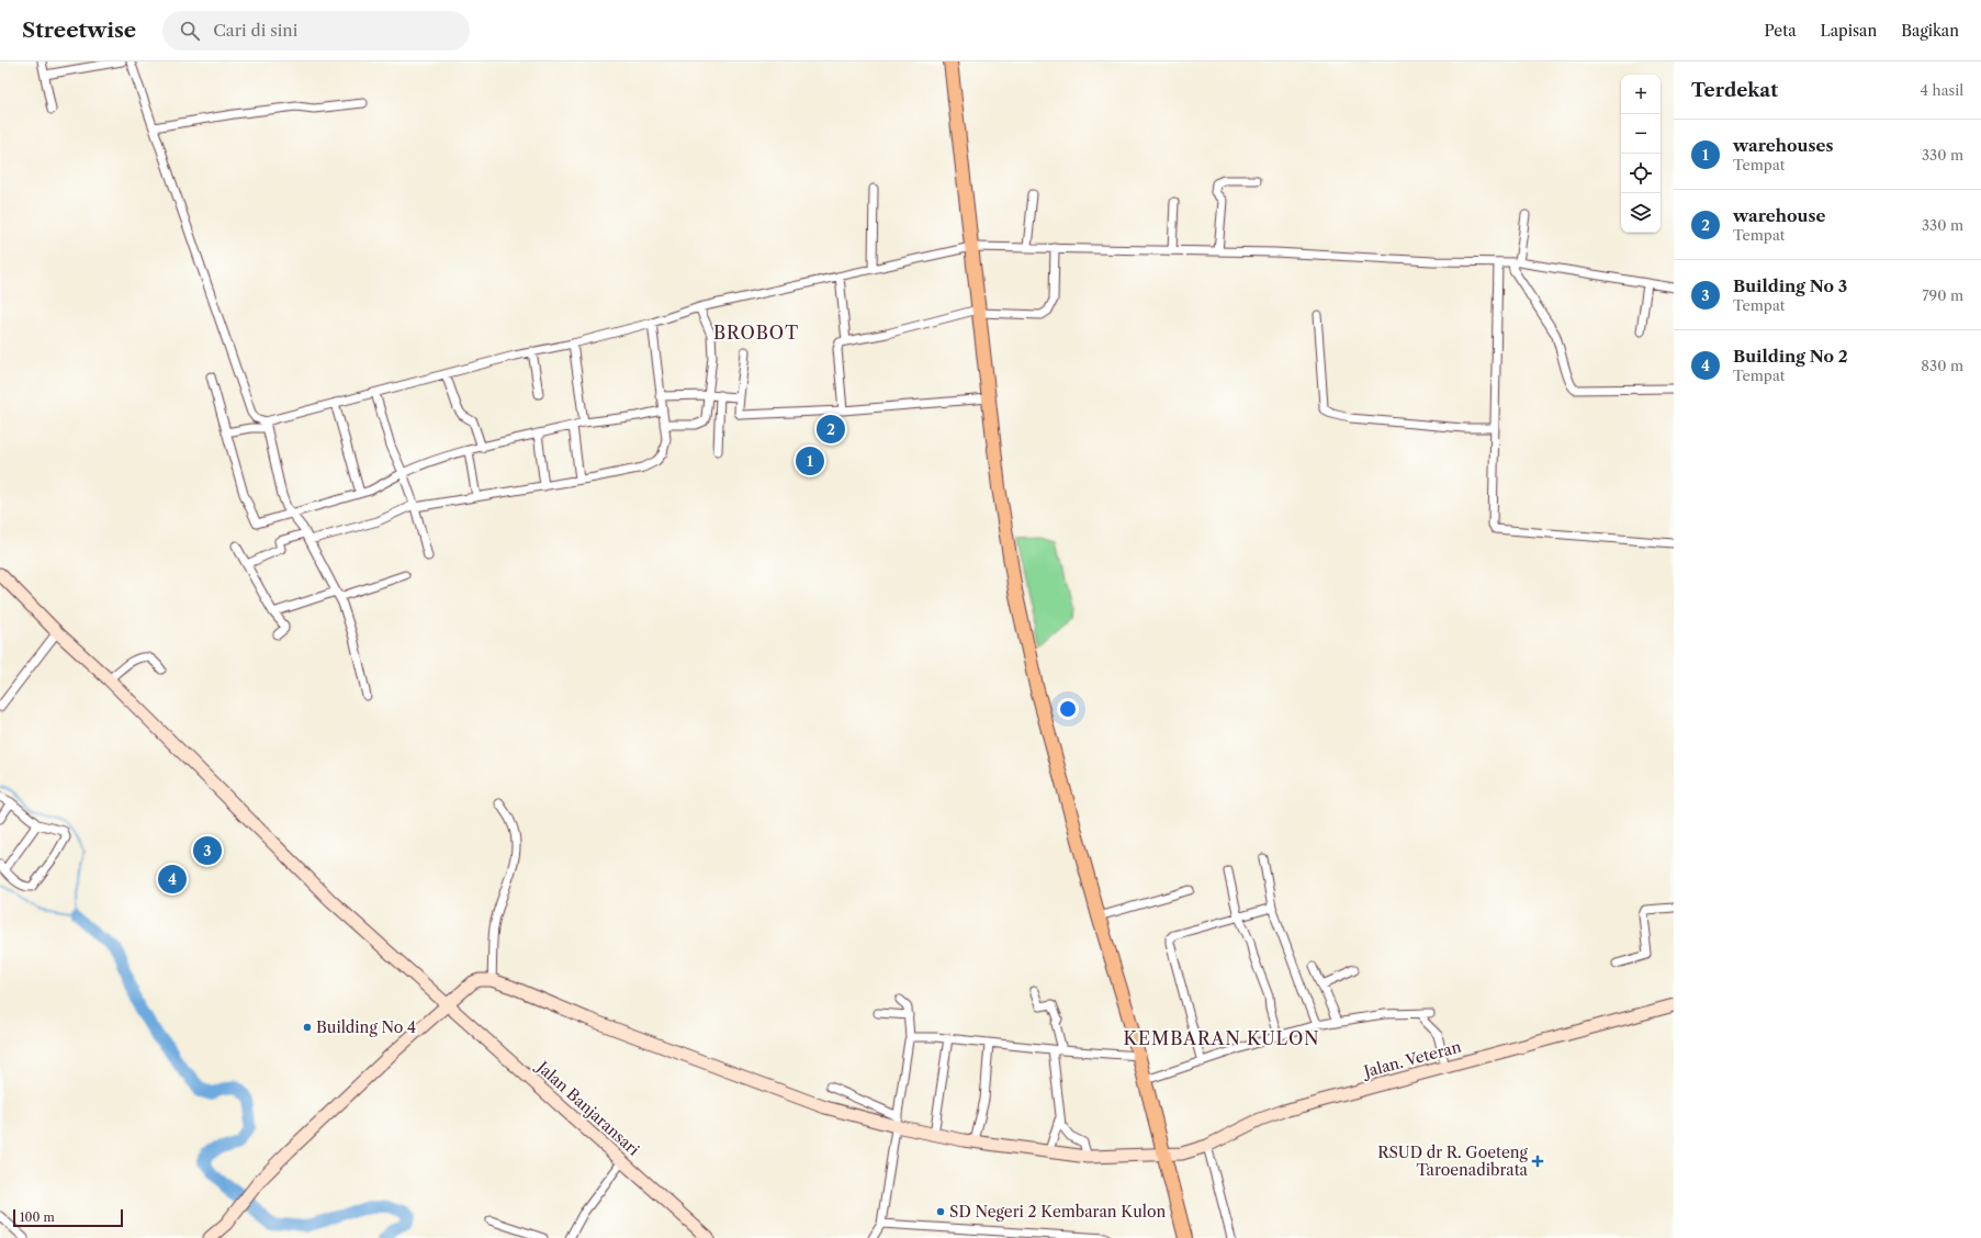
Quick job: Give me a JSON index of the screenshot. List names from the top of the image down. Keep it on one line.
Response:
{"streets":{"street":["Jalan. Veteran","Jalan Banjaransari"]},"districts":["BROBOT","KEMBARAN KULON"],"places":{"other":["Building No 4","SD Negeri 2 Kembaran Kulon"],"health":["RSUD dr R. Goeteng Taroenadibrata"]},"scale_bar":"100 m","page":{"header":"Streetwise","search":"Cari di sini","nav":["Peta","Lapisan","Bagikan"],"heading":["Terdekat","4 hasil"],"map_buttons":["+","−"],"list":[{"mark":"1","name":"warehouses","note":"Tempat","value":"330 m"},{"mark":"2","name":"warehouse","note":"Tempat","value":"330 m"},{"mark":"3","name":"Building No 3","note":"Tempat","value":"790 m"},{"mark":"4","name":"Building No 2","note":"Tempat","value":"830 m"}],"pins":["2","1","3","4"],"scale":"100 m"}}
